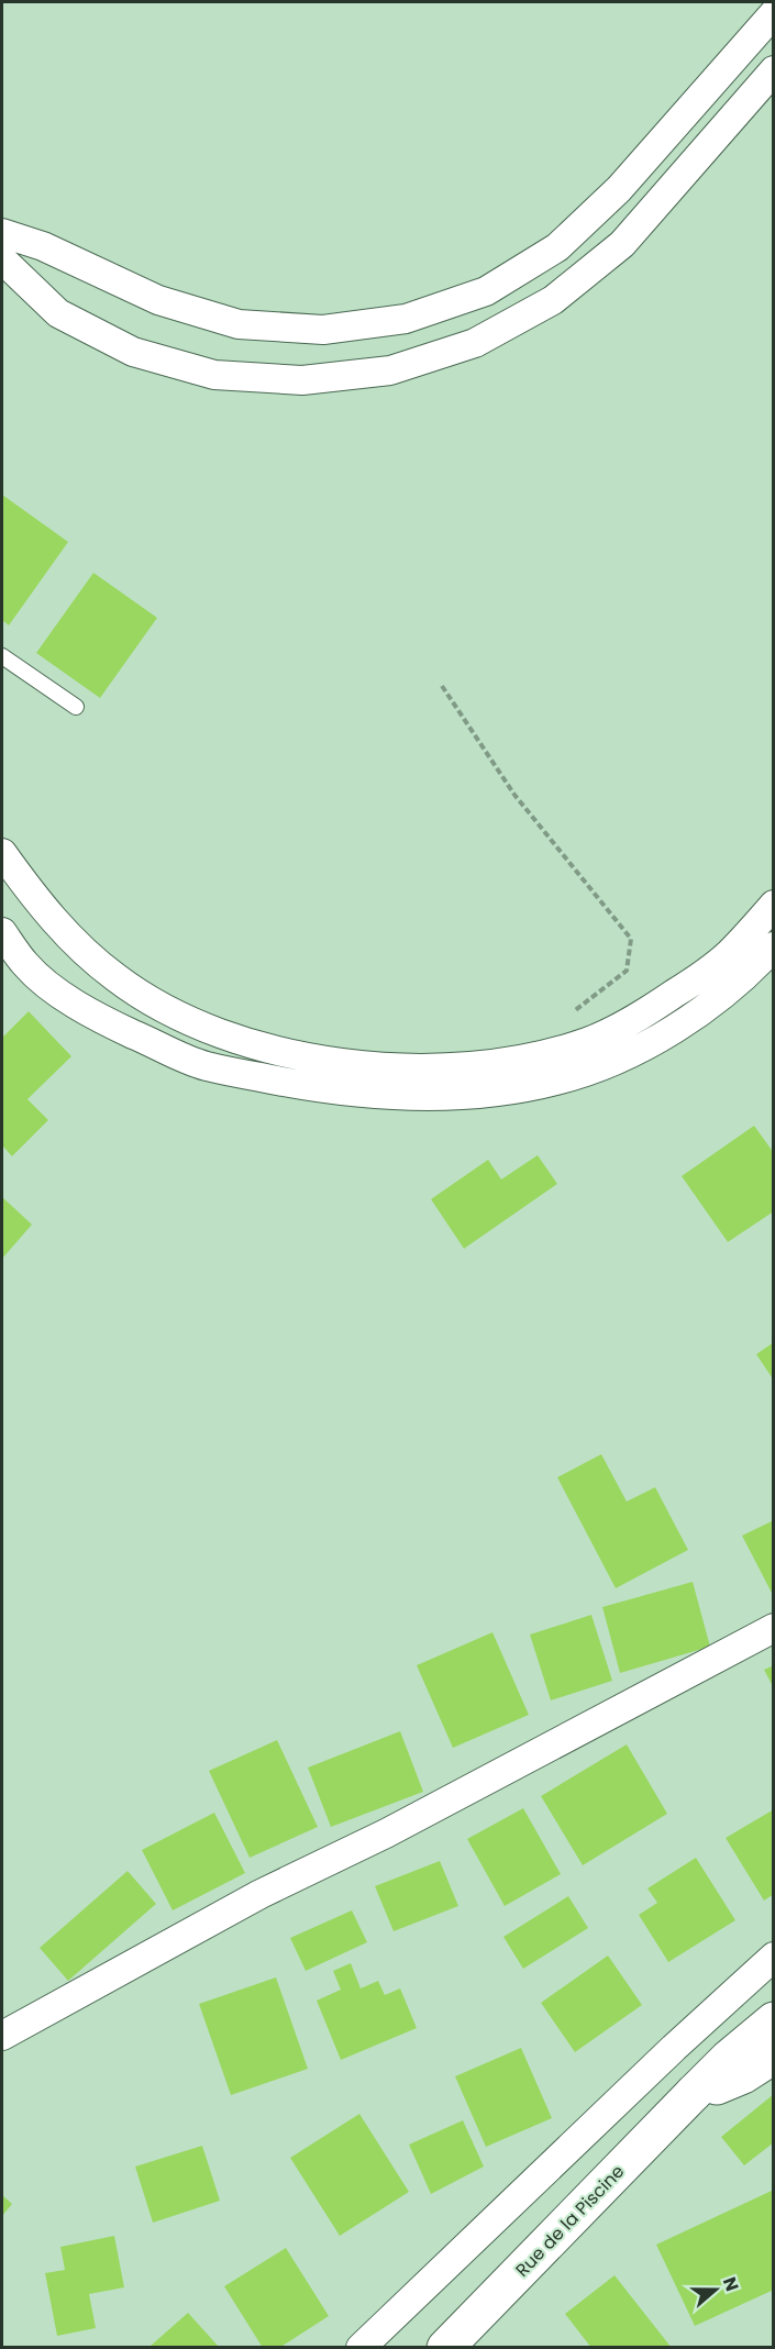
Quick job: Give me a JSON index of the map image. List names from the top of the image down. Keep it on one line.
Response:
{"streets":{"main road":["Rue de la Piscine"]},"north":"right"}
